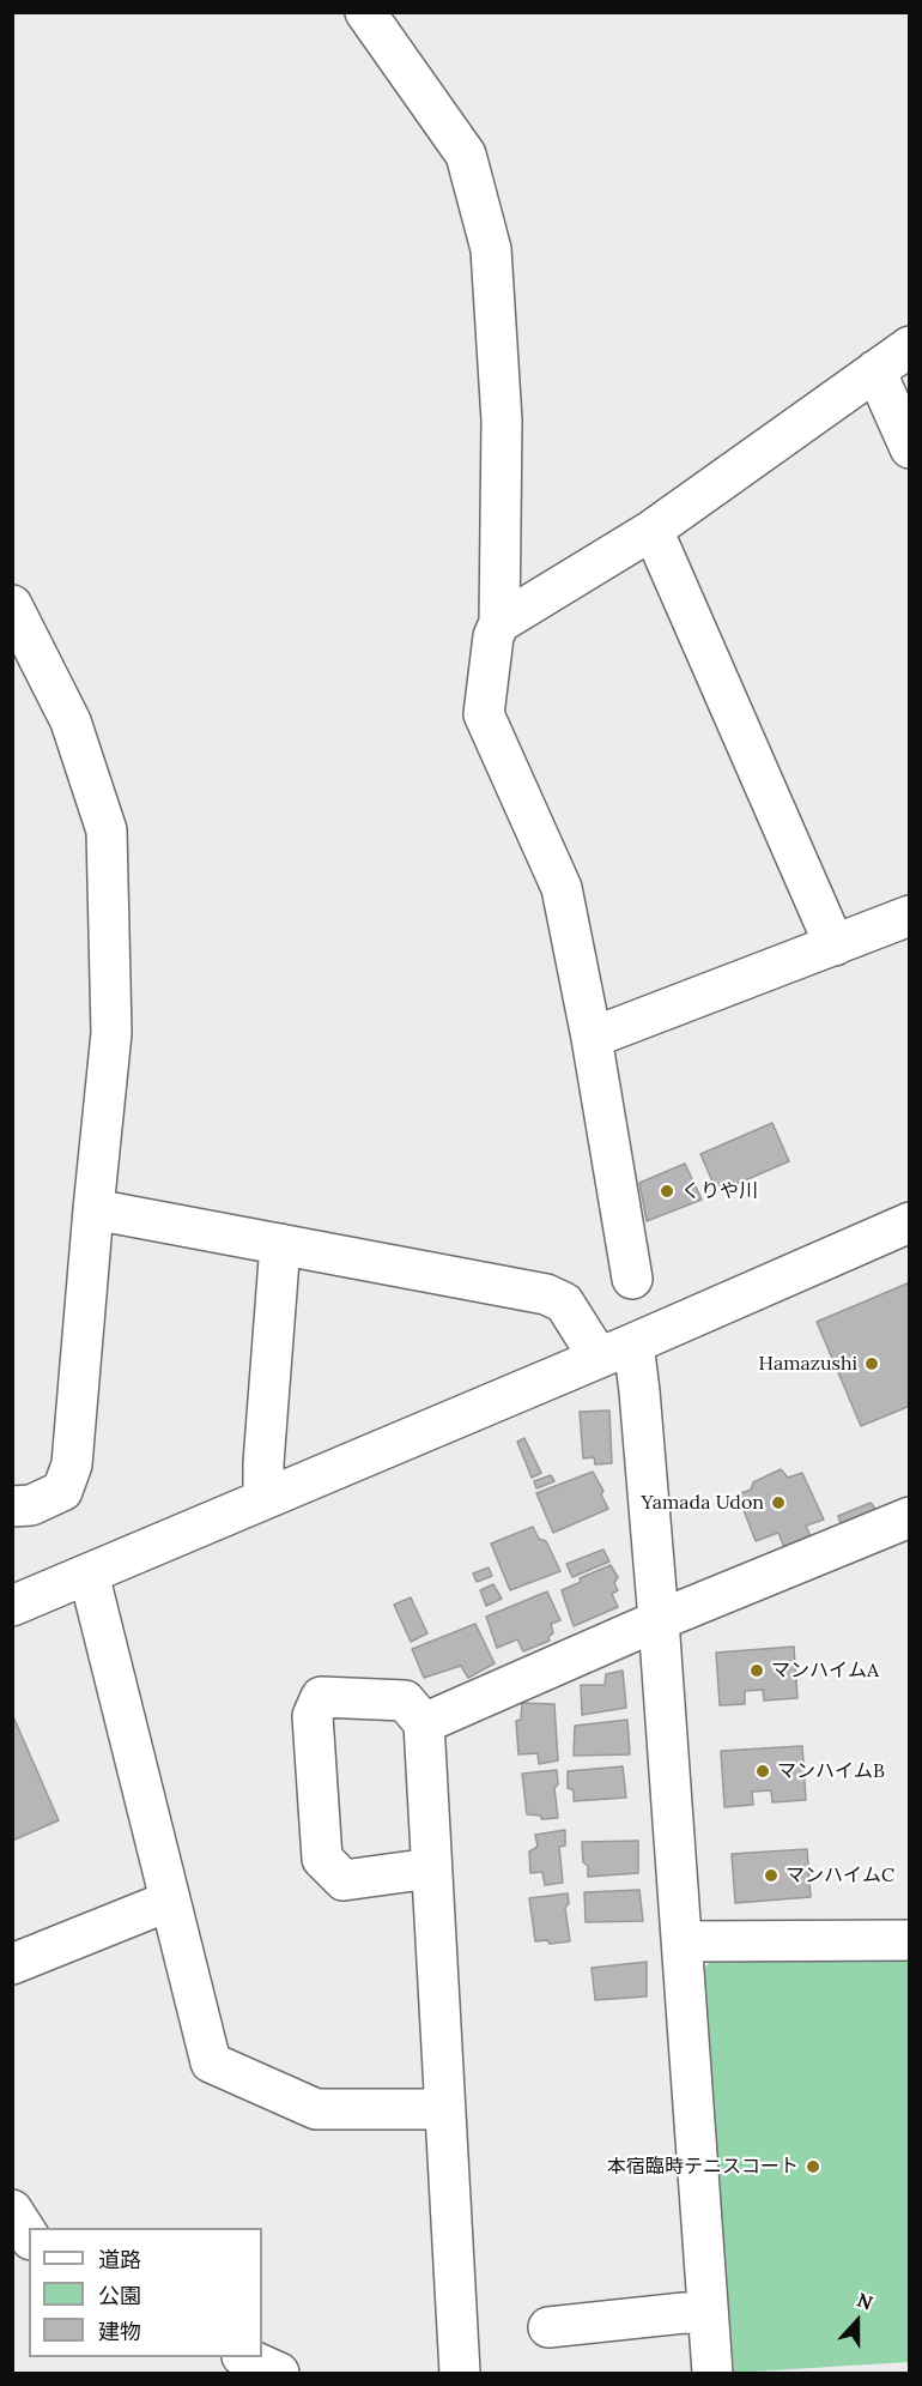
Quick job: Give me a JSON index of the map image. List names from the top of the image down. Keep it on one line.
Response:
{"places":["くりや川","Hamazushi","Yamada Udon","マンハイムA","マンハイムB","マンハイムC","本宿臨時テニスコート"],"legend":["道路","公園","建物"],"north":"top"}
